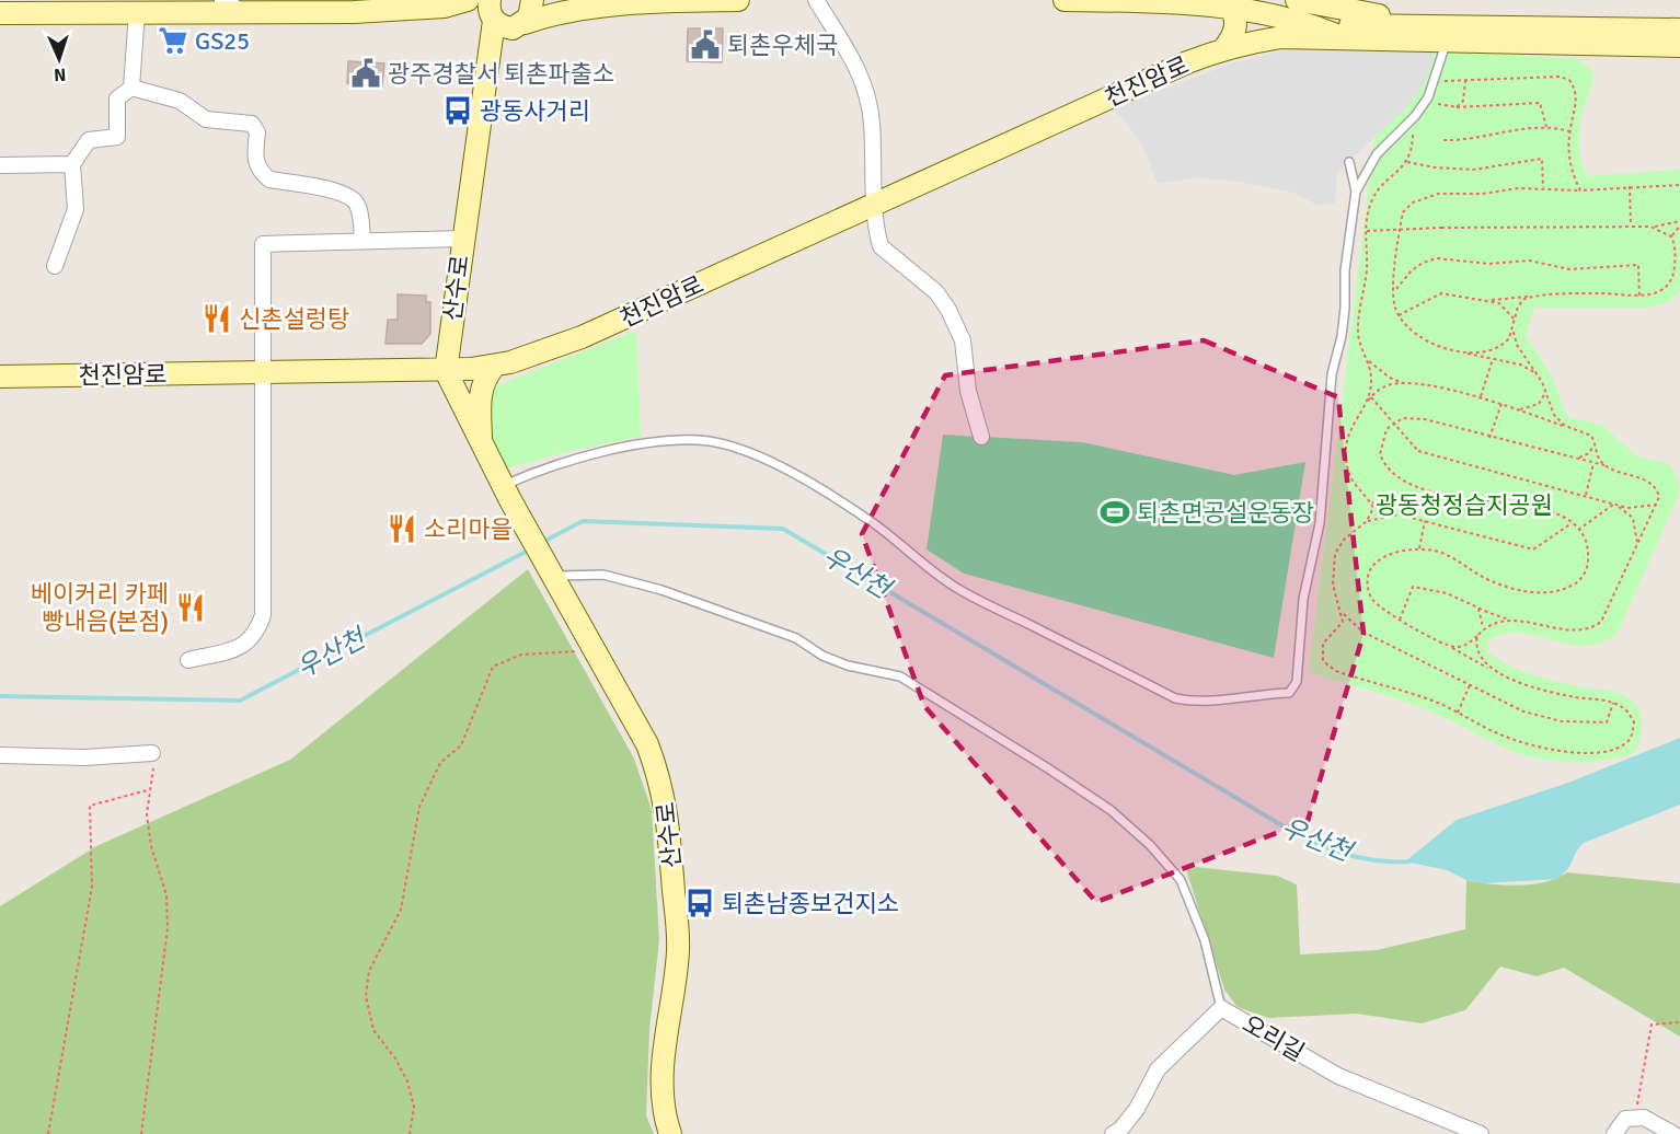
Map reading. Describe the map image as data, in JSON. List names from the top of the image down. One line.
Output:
{"streets":{"main road":["천진암로","산수로"],"street":["오리길"]},"crossings":[["천진암로","산수로"]],"water":["우산천"],"parks":["광동청정습지공원"],"places":{"supermarket":["GS25"],"public building":["퇴촌우체국","광주경찰서 퇴촌파출소"],"bus stop":["광동사거리","퇴촌남종보건지소"],"restaurant":["신촌설렁탕","소리마을","베이커리 카페 빵내음(본점)"],"sports":["퇴촌면공설운동장"]},"north":"bottom"}
